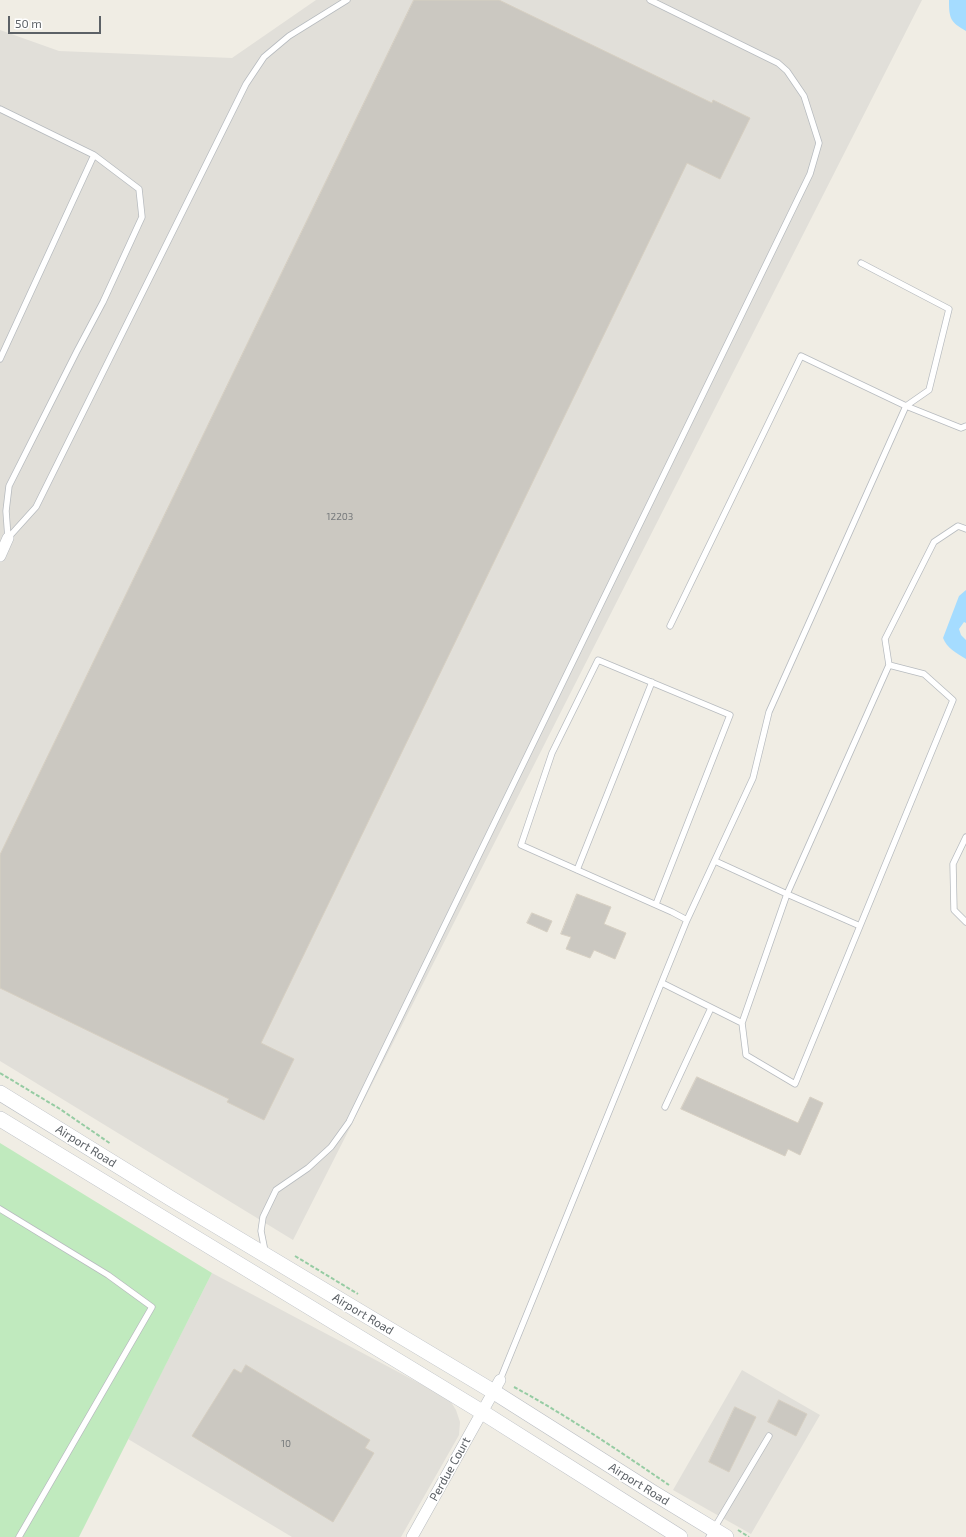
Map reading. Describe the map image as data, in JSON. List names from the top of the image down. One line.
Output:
{"streets":{"main road":["Airport Road"],"street":["Perdue Court"]},"crossings":[["Airport Road","Perdue Court"]],"house_numbers":["12203","10"],"scale_bar":"50 m"}
